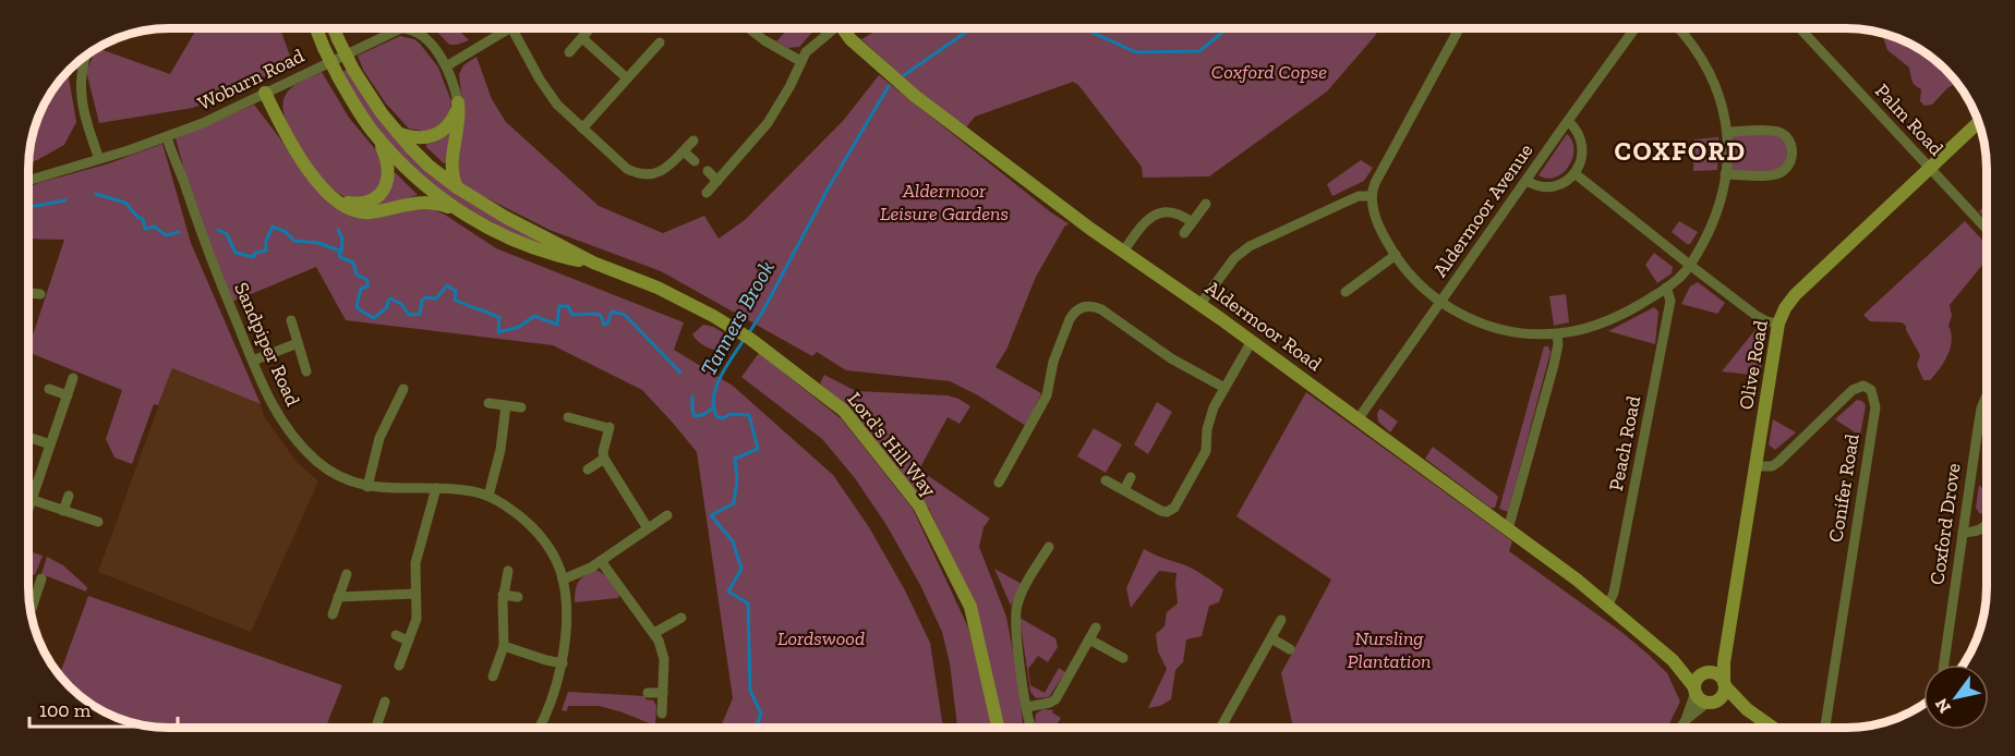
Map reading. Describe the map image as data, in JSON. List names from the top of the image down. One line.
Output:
{"streets":{"street":["Woburn Road","Palm Road","Aldermoor Avenue","Aldermoor Road","Sandpiper Road","Olive Road","Peach Road","Lord's Hill Way","Conifer Road","Coxford Drove"]},"crossings":[["Woburn Road","Sandpiper Road"],["Palm Road","Olive Road"],["Aldermoor Avenue","Aldermoor Road"],["Aldermoor Road","Olive Road"],["Aldermoor Road","Peach Road"],["Olive Road","Conifer Road"]],"districts":["COXFORD"],"water":["Tanners Brook"],"parks":["Coxford Copse","Aldermoor Leisure Gardens","Lordswood","Nursling Plantation"],"scale_bar":"100 m","north":"bottom left"}
